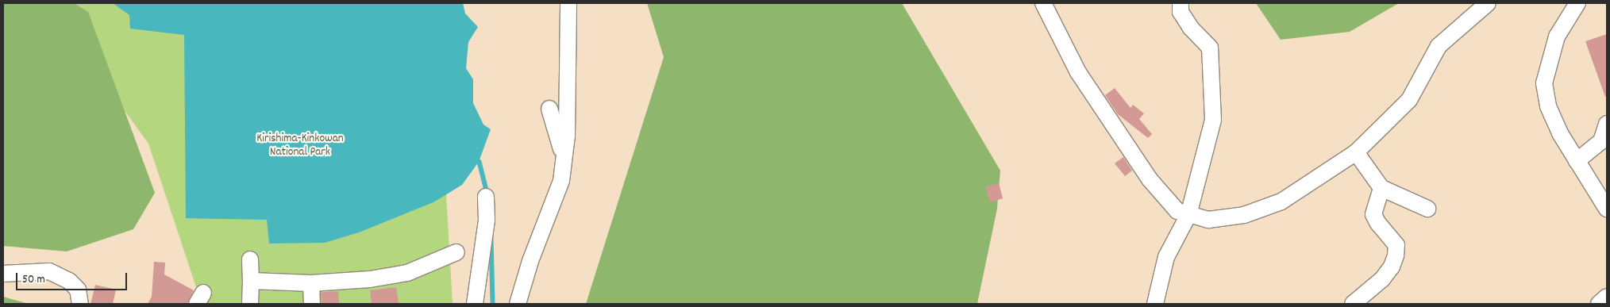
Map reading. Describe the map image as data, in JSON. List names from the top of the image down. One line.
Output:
{"parks":["Kirishima-Kinkowan National Park"],"scale_bar":"50 m"}
